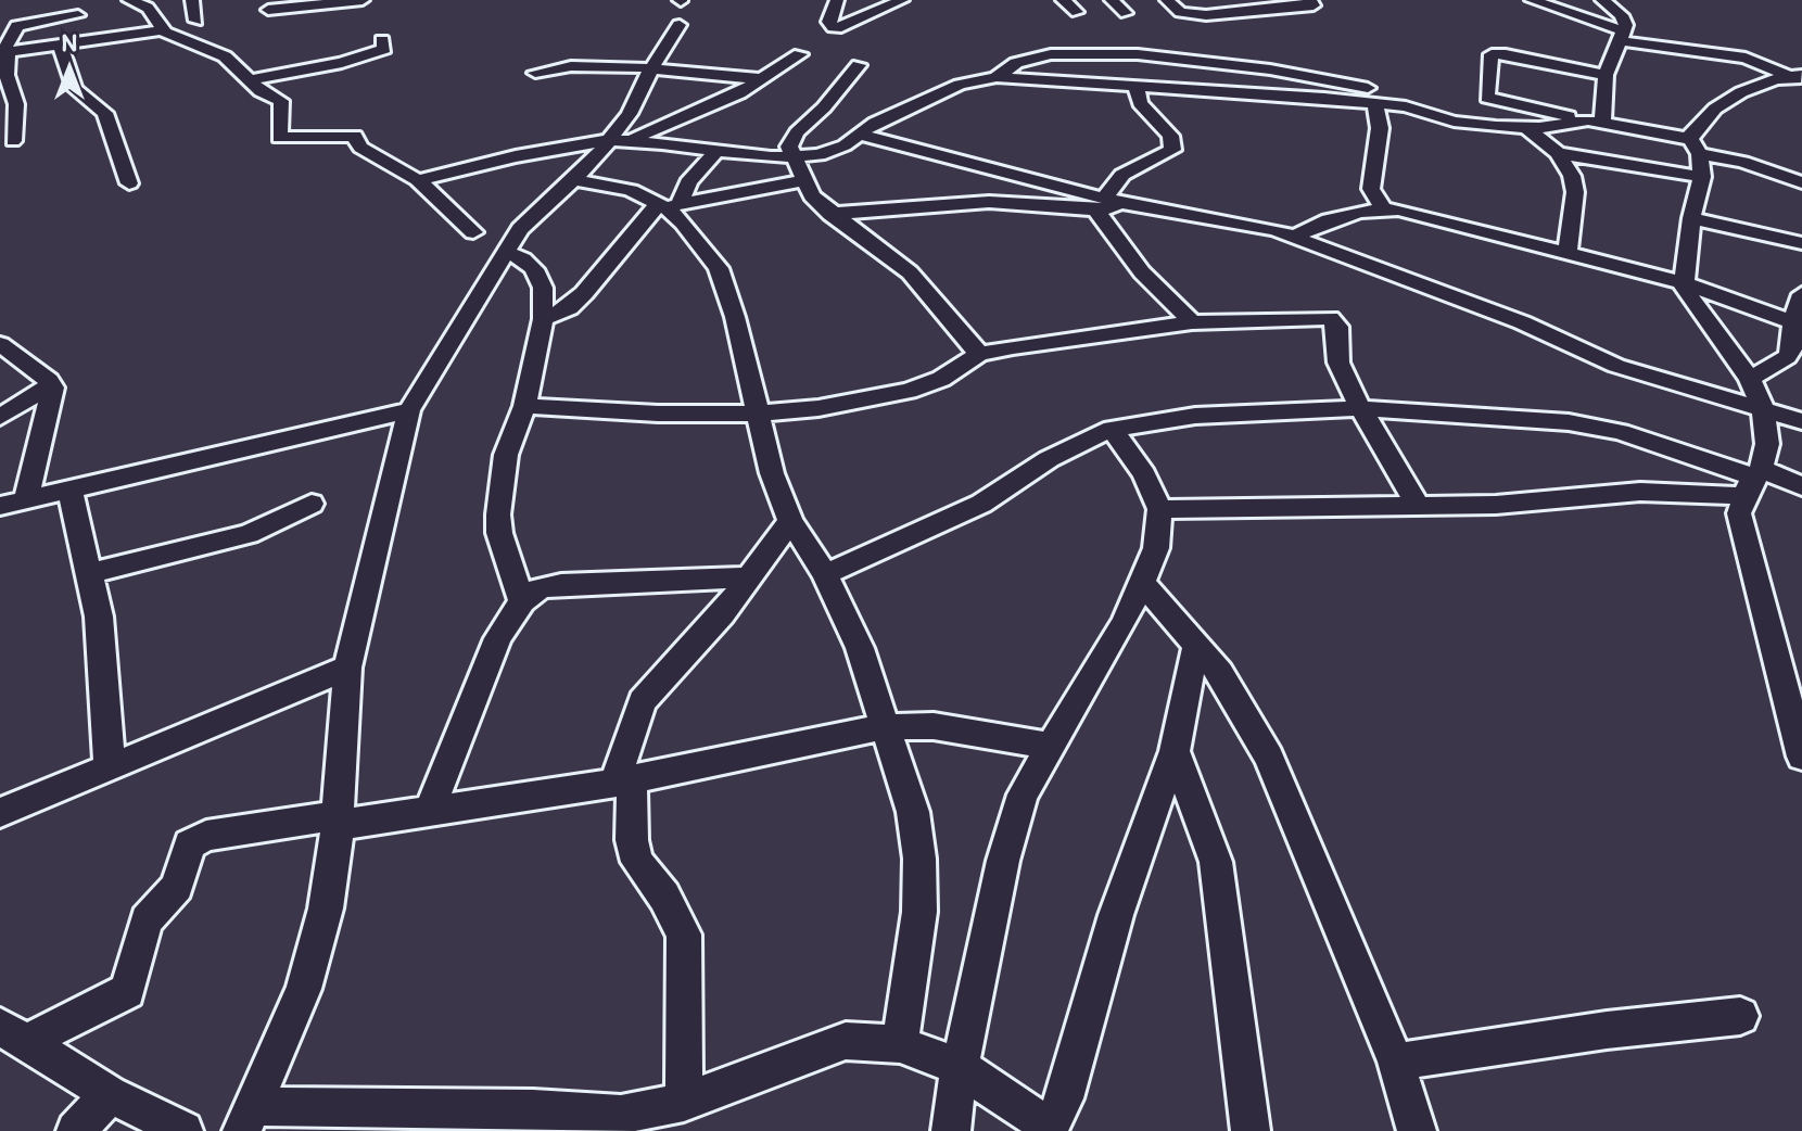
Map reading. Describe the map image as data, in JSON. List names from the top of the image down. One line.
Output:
{"north":"top"}
